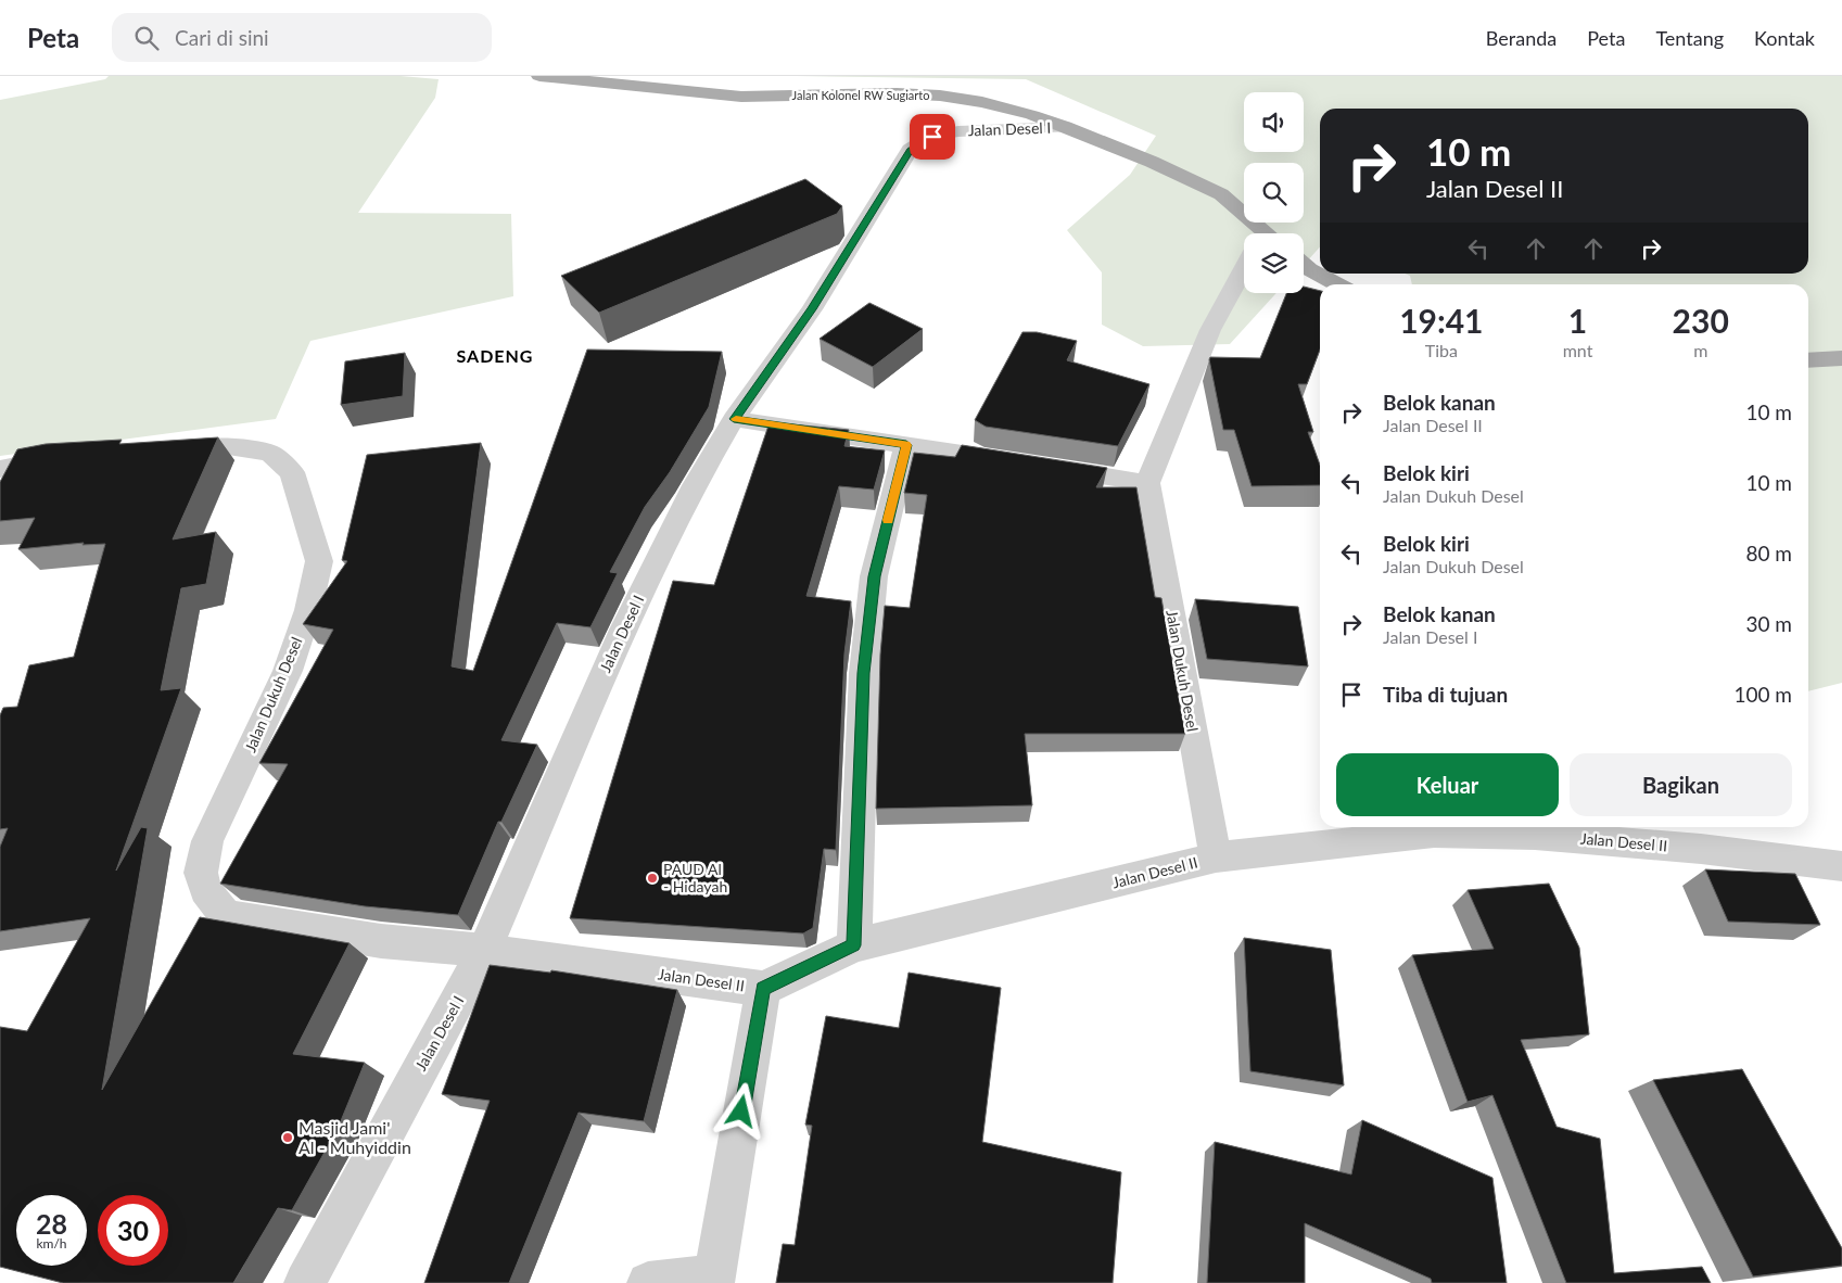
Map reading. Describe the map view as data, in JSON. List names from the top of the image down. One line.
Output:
{"streets":{"main road":["Jalan Kolonel RW Sugiarto"],"street":["Jalan Desel I","Jalan Dukuh Desel","Jalan Desel II"]},"crossings":[["Jalan Kolonel RW Sugiarto","Jalan Desel I"],["Jalan Desel I","Jalan Dukuh Desel"],["Jalan Desel I","Jalan Desel II"],["Jalan Dukuh Desel","Jalan Desel II"]],"districts":["SADENG"],"places":["PAUD Al - Hidayah","Masjid Jami' Al - Muhyiddin"],"page":{"header":"Peta","search":"Cari di sini","nav":["Beranda","Peta","Tentang","Kontak"],"turn":["10 m","Jalan Desel II"],"eta":["19:41","Tiba","1","mnt","230","m"],"list":[{"name":"Belok kanan","note":"Jalan Desel II","value":"10 m"},{"name":"Belok kiri","note":"Jalan Dukuh Desel","value":"10 m"},{"name":"Belok kiri","note":"Jalan Dukuh Desel","value":"80 m"},{"name":"Belok kanan","note":"Jalan Desel I","value":"30 m"},{"name":"Tiba di tujuan","value":"100 m"}],"buttons":["Keluar","Bagikan"],"speed":"28 km/h","limit":"30"}}
